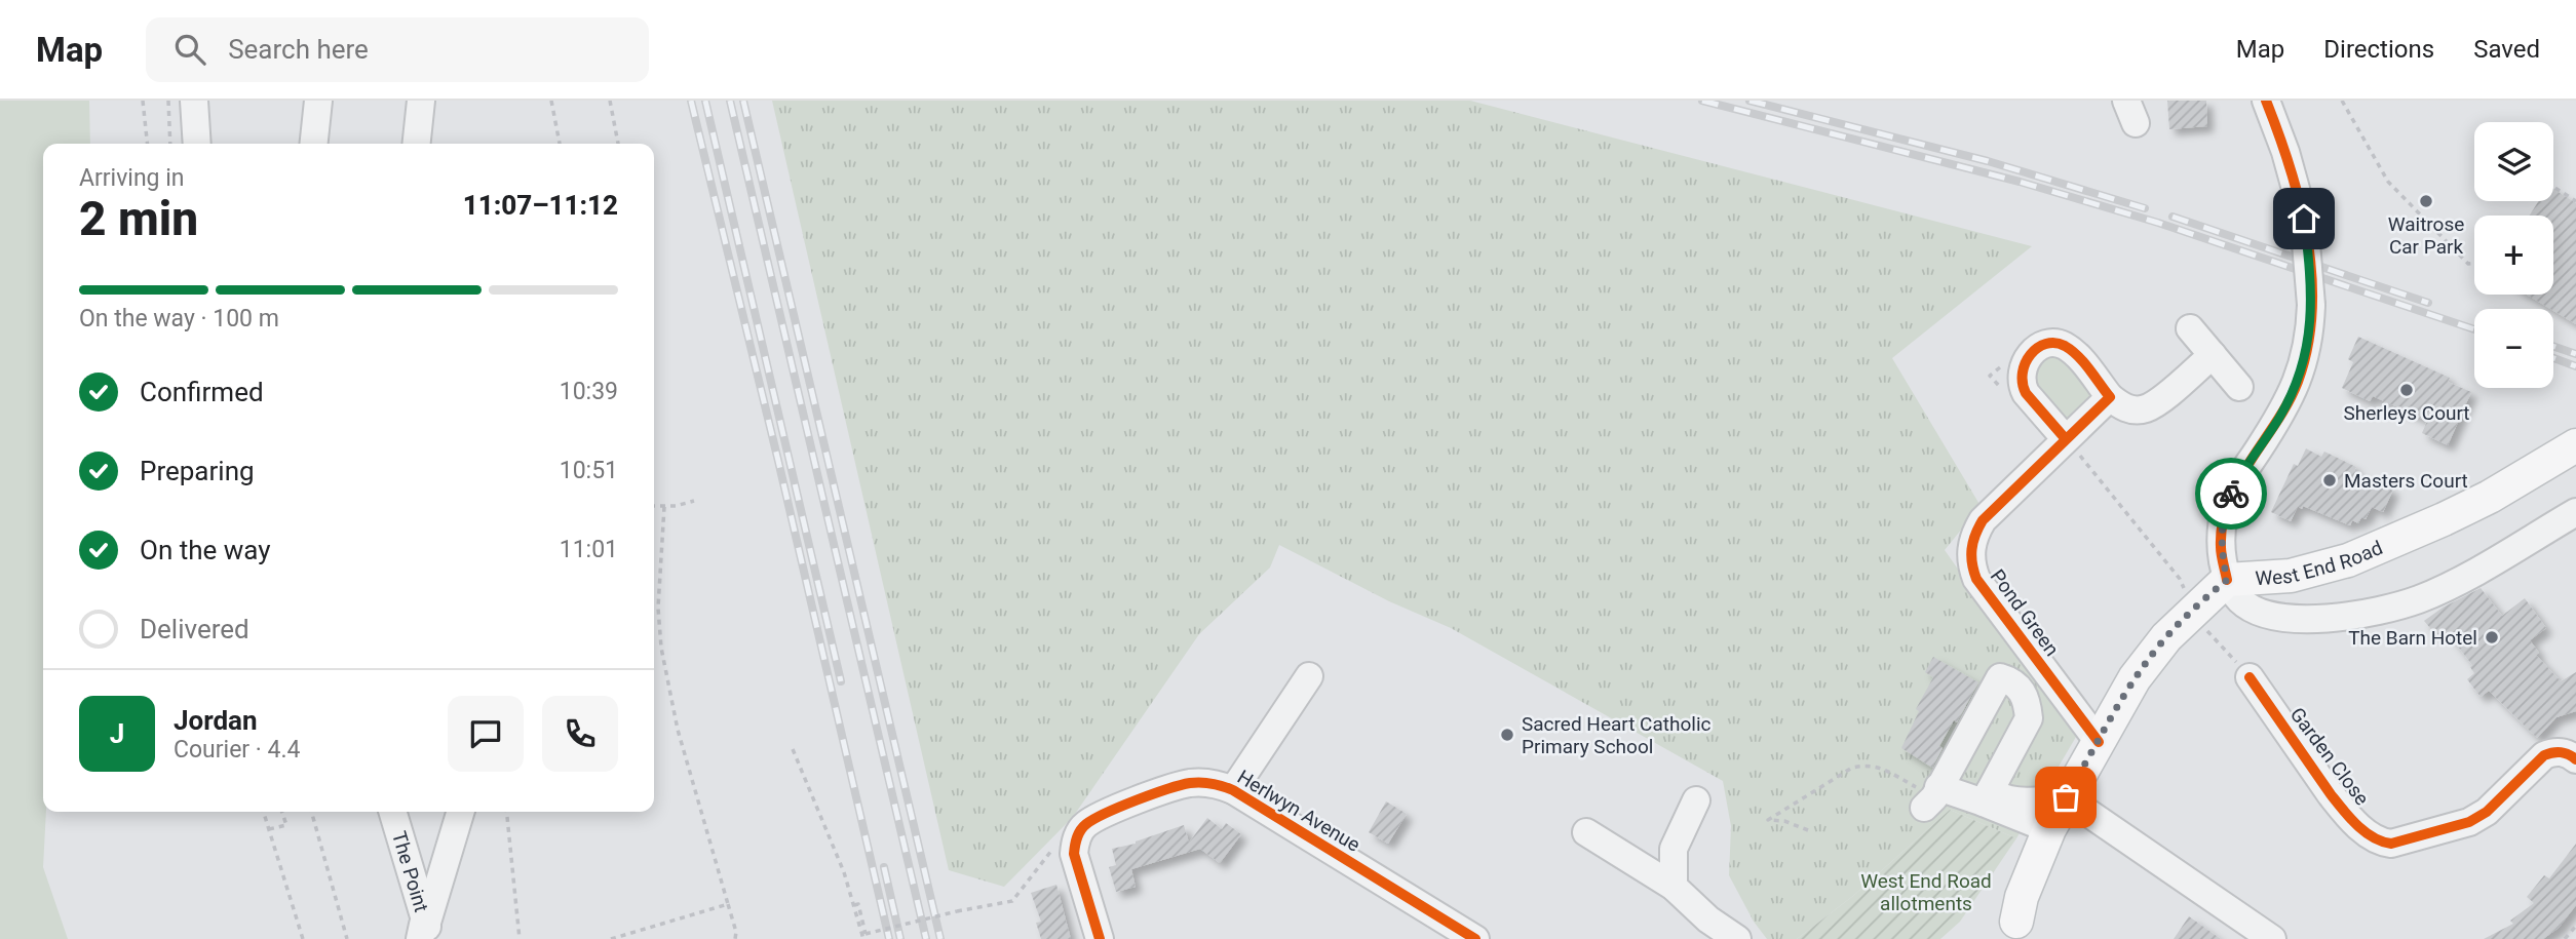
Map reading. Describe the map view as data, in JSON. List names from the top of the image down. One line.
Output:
{"streets":{"main road":["West End Road"],"street":["Pond Green","Garden Close","Herlwyn Avenue","The Point"]},"crossings":[["West End Road","Pond Green"]],"parks":["West End Road allotments"],"places":["Waitrose Car Park","Sherleys Court","Masters Court","The Barn Hotel","Sacred Heart Catholic Primary School"],"page":{"header":"Map","search":"Search here","nav":["Map","Directions","Saved"],"map_buttons":["+","−"],"heading":["2 min","Arriving in","11:07–11:12"],"panel":["Jordan","Courier · 4.4"],"bar":"On the way · 100 m","list":[["Confirmed","10:39"],["Preparing","10:51"],["On the way","11:01"],"Delivered"],"round":"J"}}
